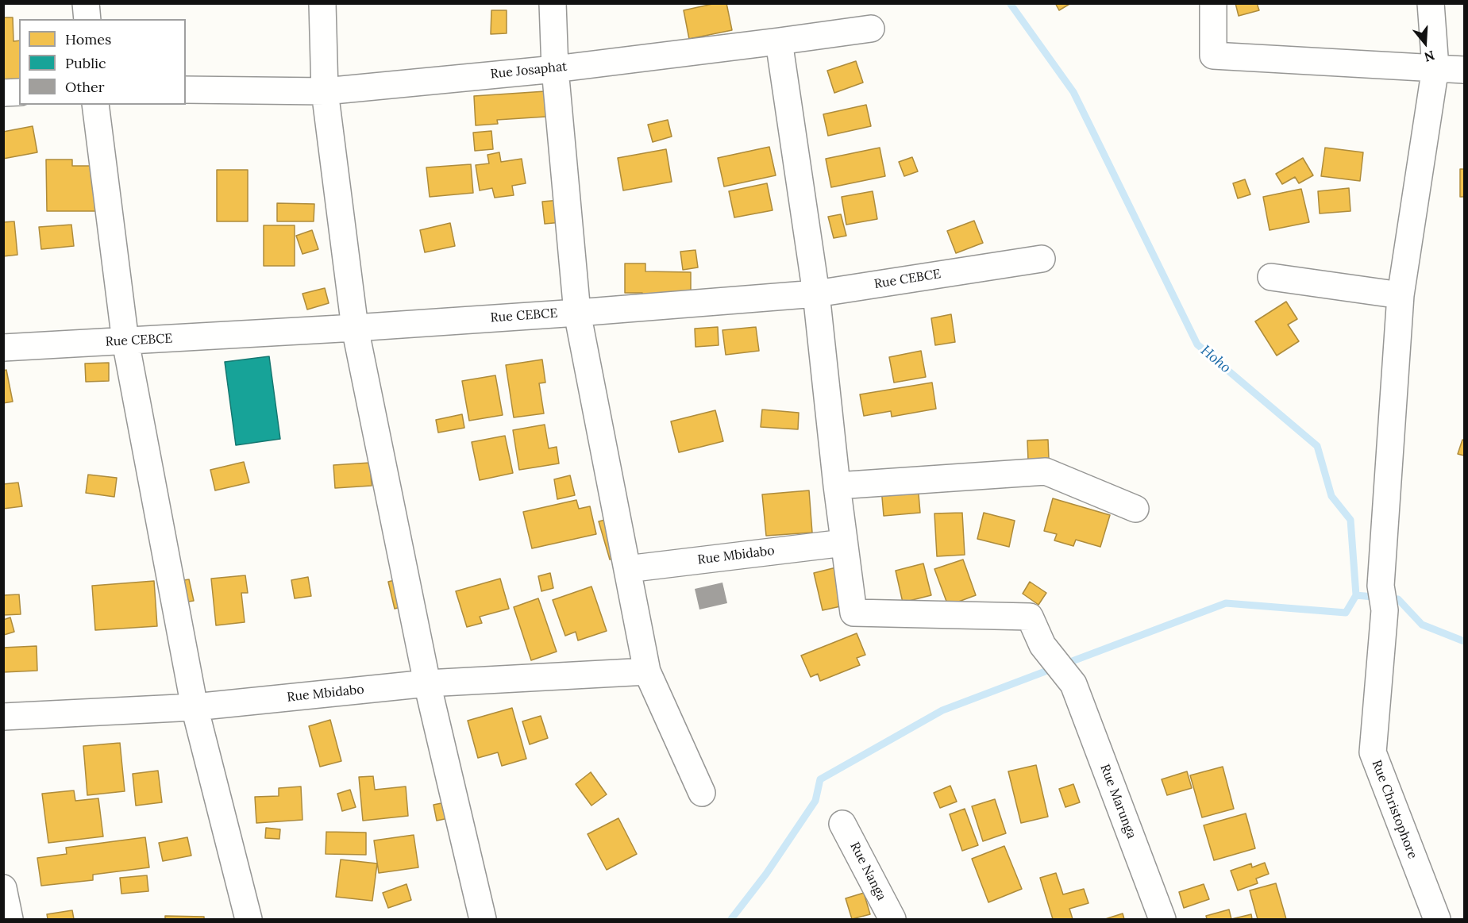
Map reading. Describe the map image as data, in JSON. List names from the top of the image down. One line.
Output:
{"streets":{"street":["Rue Josaphat","Rue CEBCE","Rue Mbidabo","Rue Marunga","Rue Christophore","Rue Nanga"]},"crossings":[["Rue Mbidabo","Rue Marunga"]],"water":["Hoho"],"legend":["Homes","Public","Other"],"north":"bottom"}
